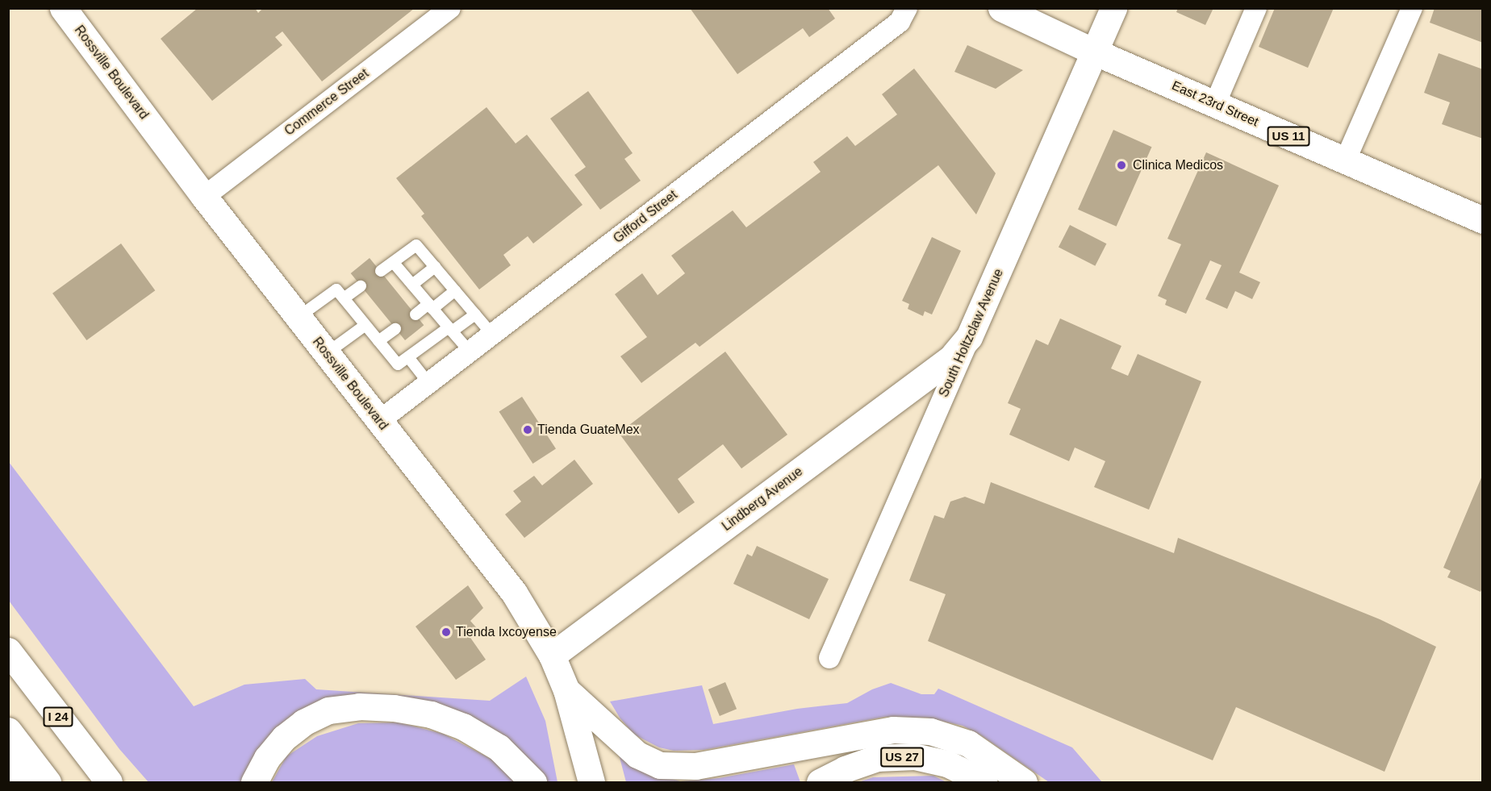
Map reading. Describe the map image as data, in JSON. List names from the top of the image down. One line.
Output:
{"streets":{"main road":["Rossville Boulevard","East 23rd Street","US 11","South Holtzclaw Avenue","Lindberg Avenue","I 24","US 27"],"street":["Commerce Street","Gifford Street"]},"crossings":[["Rossville Boulevard","Commerce Street"],["Rossville Boulevard","Gifford Street"],["Rossville Boulevard","Lindberg Avenue"],["East 23rd Street","South Holtzclaw Avenue"],["South Holtzclaw Avenue","Lindberg Avenue"]],"places":["Clinica Medicos","Tienda GuateMex","Tienda Ixcoyense"]}
